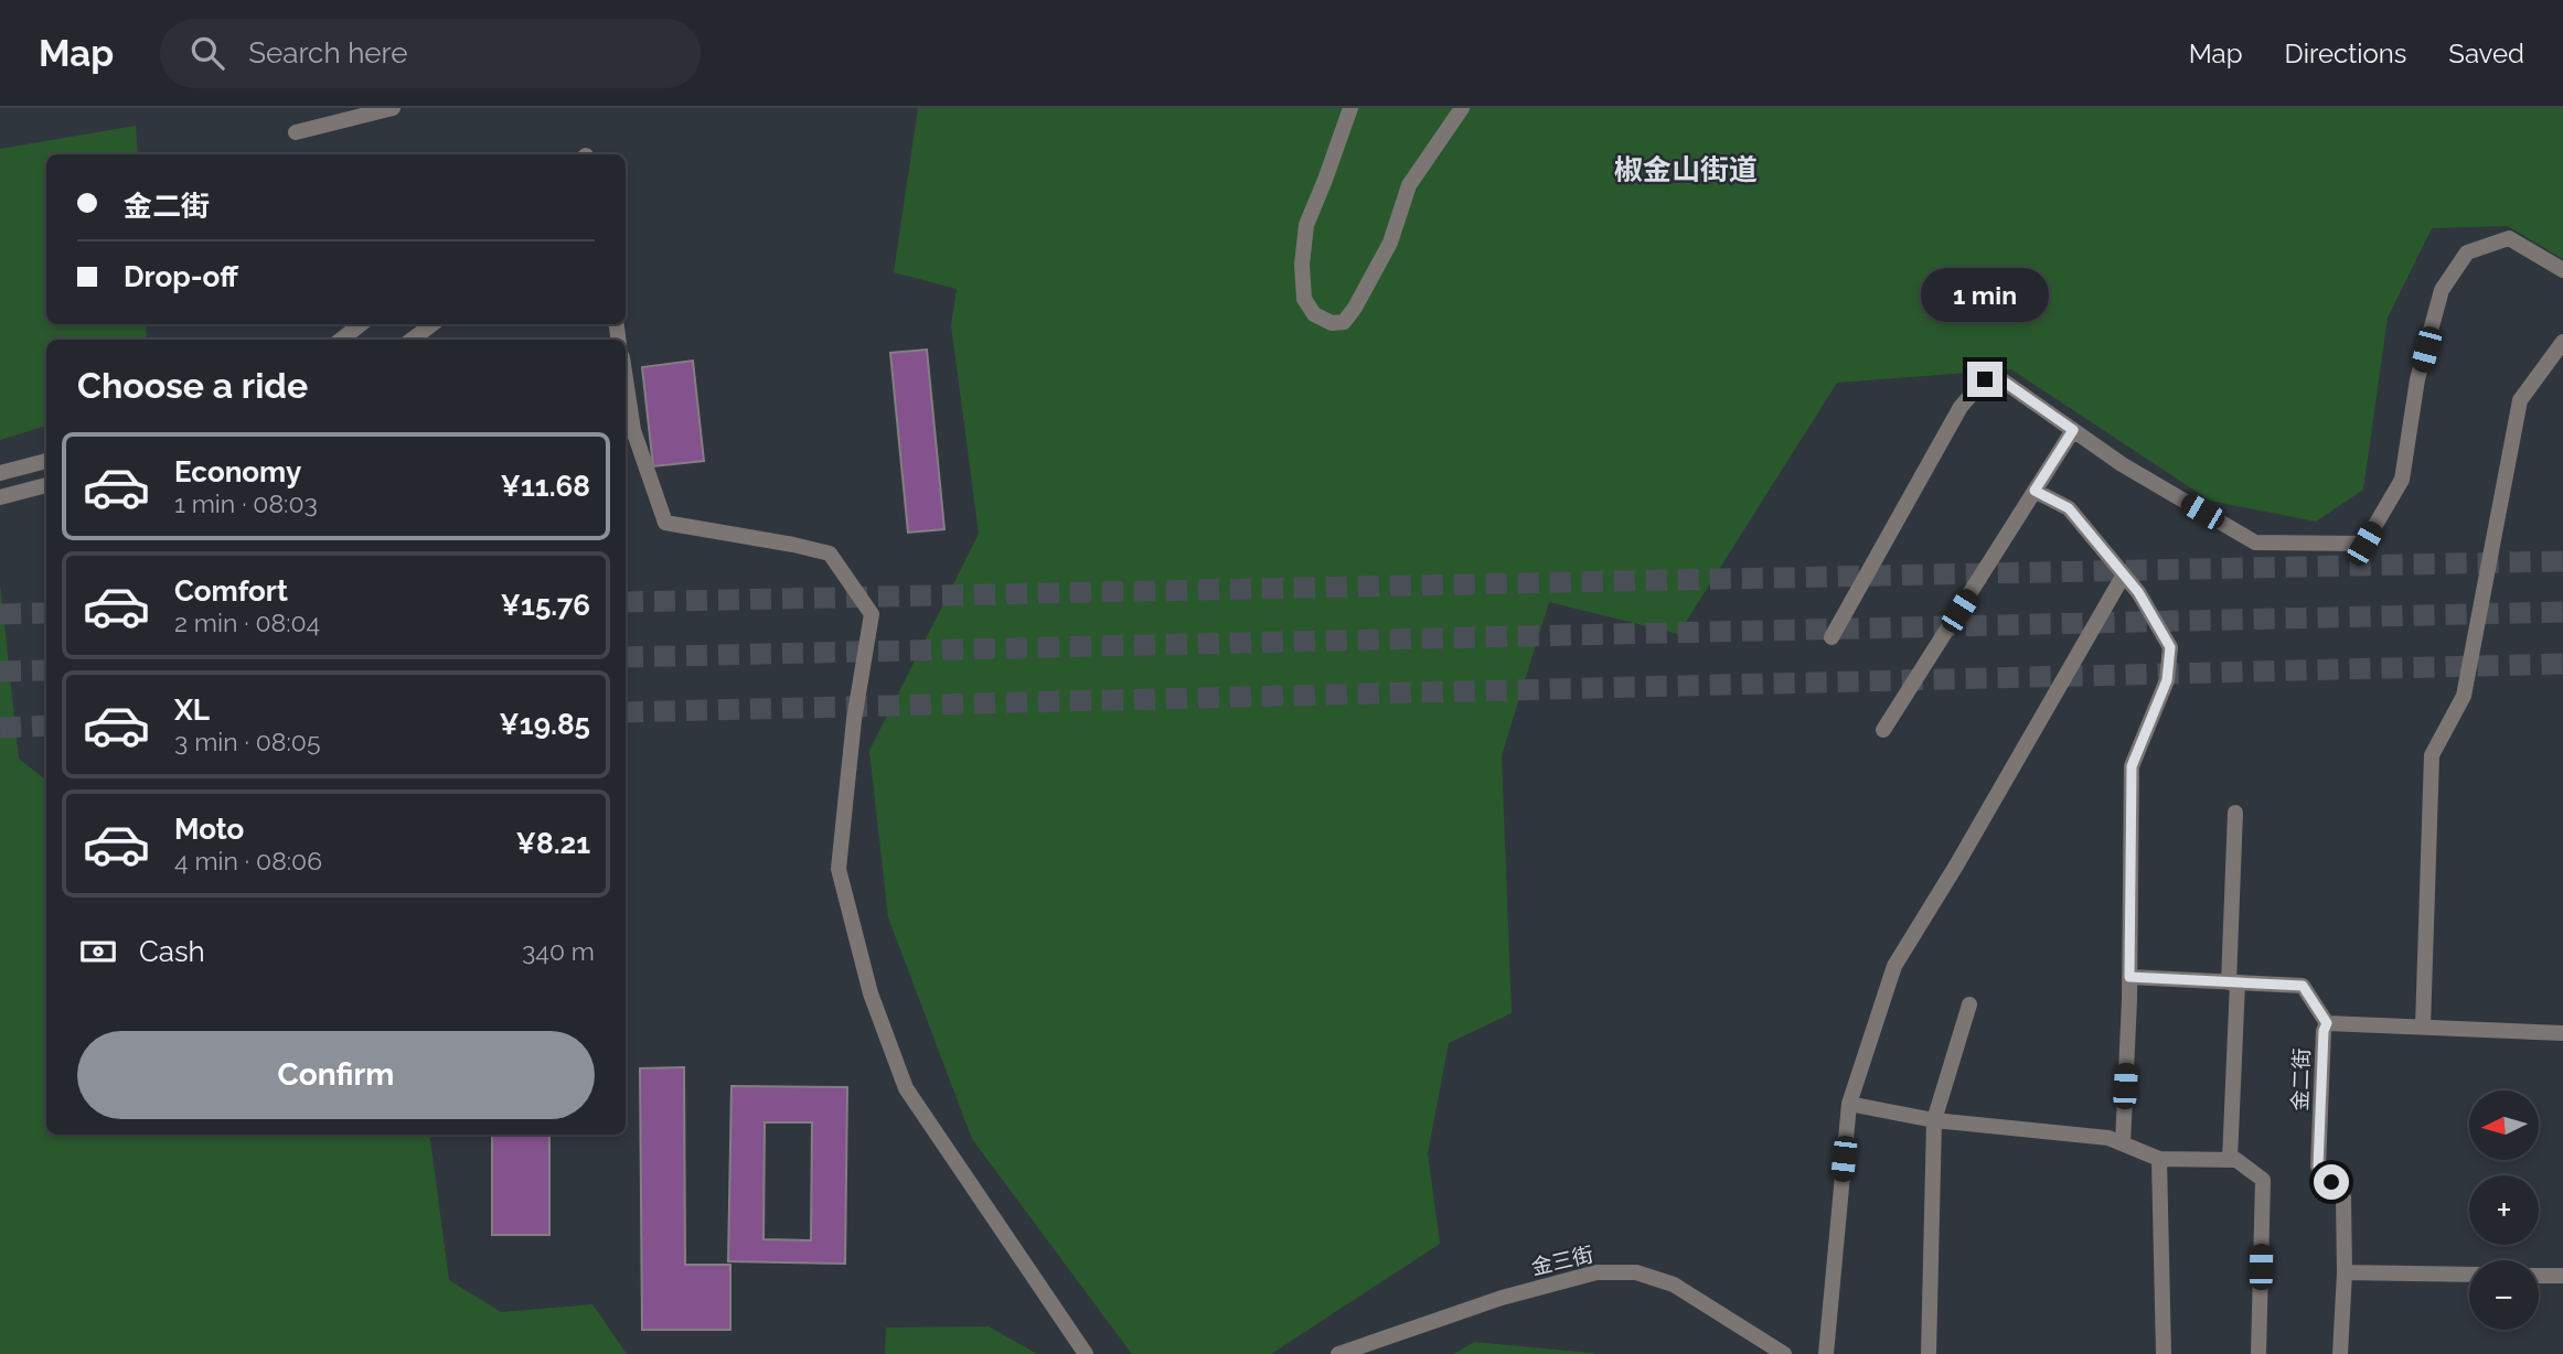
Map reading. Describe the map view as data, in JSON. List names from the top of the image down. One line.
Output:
{"streets":{"street":["金二街","金三街"]},"districts":["椒金山街道"],"north":"left","page":{"header":"Map","search":"Search here","nav":["Map","Directions","Saved"],"banner":["金二街","Drop-off"],"bubble":"1 min","heading":"Choose a ride","list":[{"name":"Economy","note":"1 min · 08:03","value":"¥11.68"},{"name":"Comfort","note":"2 min · 08:04","value":"¥15.76"},{"name":"XL","note":"3 min · 08:05","value":"¥19.85"},{"name":"Moto","note":"4 min · 08:06","value":"¥8.21"}],"pay":["Cash","340 m"],"buttons":"Confirm","map_buttons":["+","−"]}}
